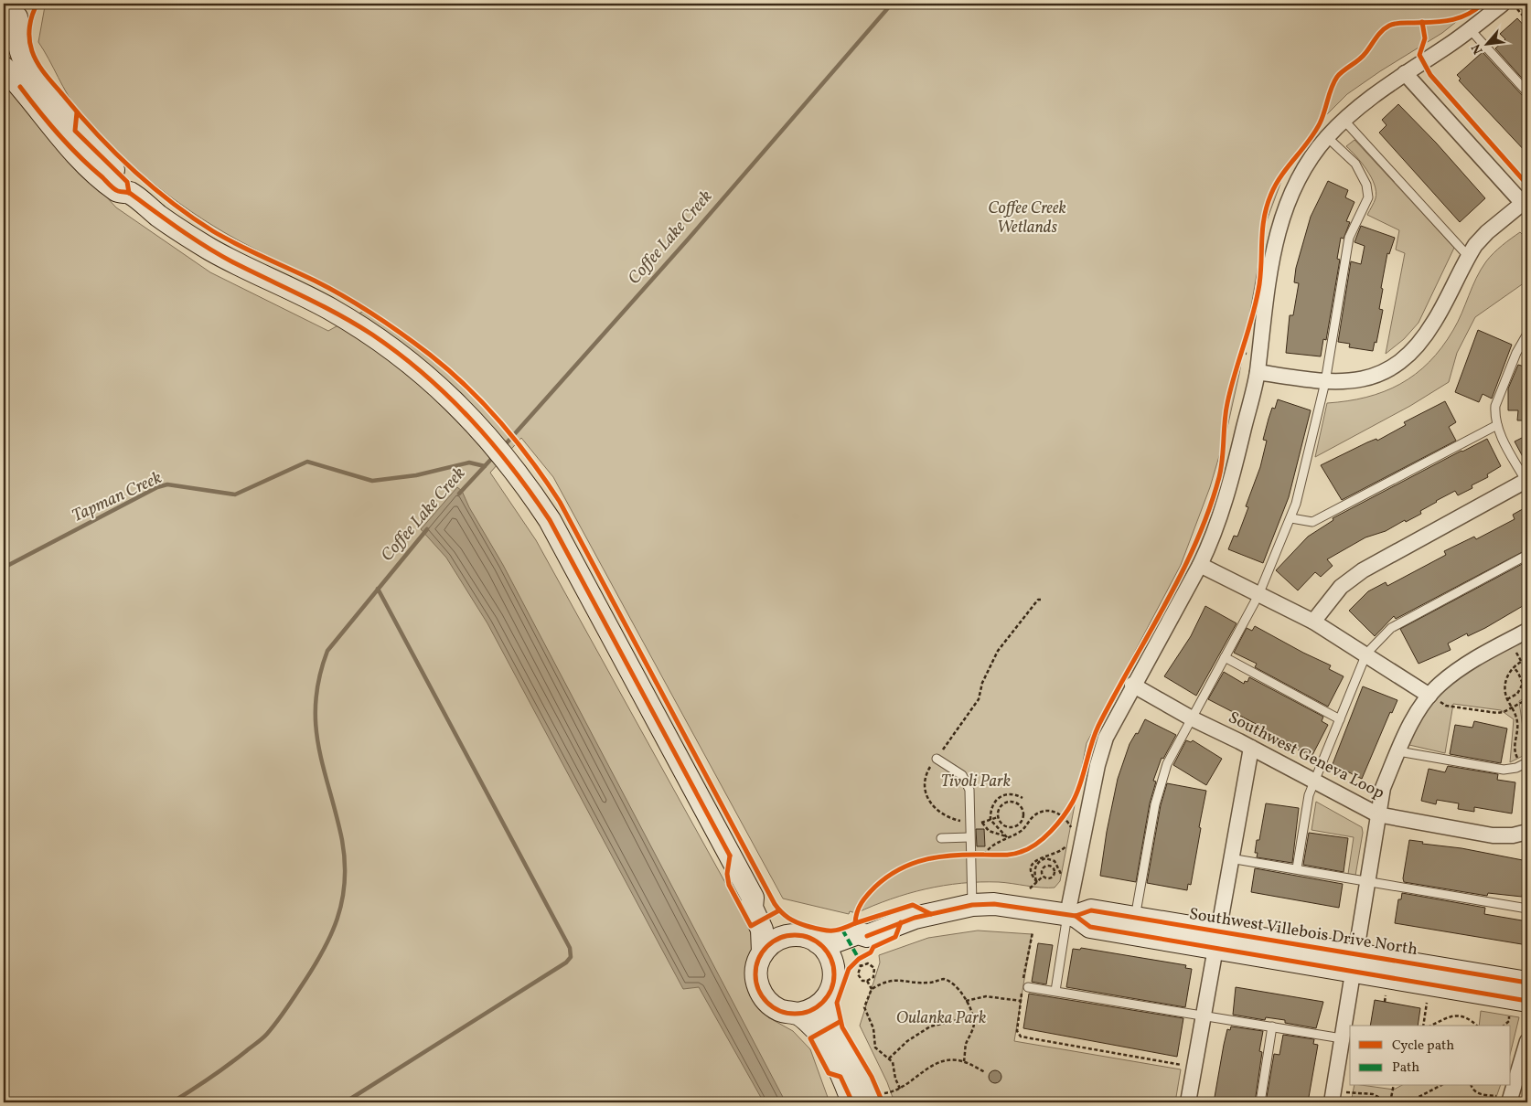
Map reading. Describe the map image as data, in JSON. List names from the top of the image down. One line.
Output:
{"streets":{"main road":["Southwest Villebois Drive North"],"street":["Southwest Geneva Loop"]},"water":["Coffee Lake Creek","Tapman Creek"],"parks":["Coffee Creek Wetlands","Tivoli Park","Oulanka Park"],"legend":["Cycle path","Path"],"north":"bottom left"}
